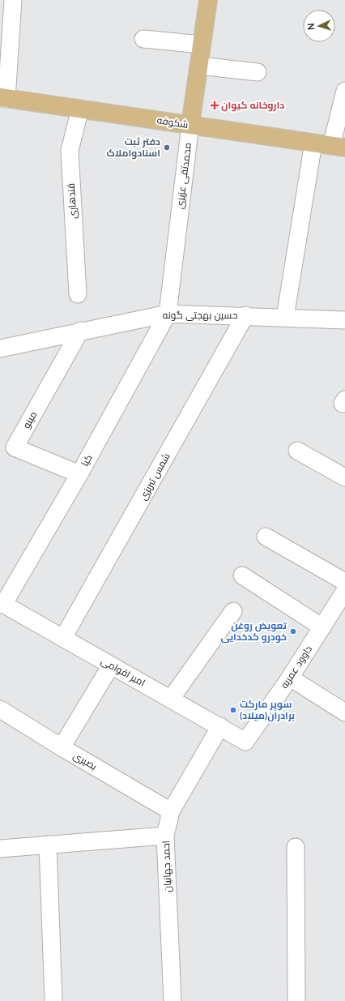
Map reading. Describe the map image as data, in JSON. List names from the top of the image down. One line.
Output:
{"streets":{"main road":["شکوفه","محمدتقی عزیزی"],"street":["قندهاری","حسین بهجتی گونه","مینو","کیا","شمس تبریزی","داوود عمریه","امیر اقوامی","بصیری","احمد جهانیان"]},"crossings":[["شکوفه","محمدتقی عزیزی"],["شکوفه","قندهاری"],["محمدتقی عزیزی","حسین بهجتی گونه"],["محمدتقی عزیزی","کیا"],["حسین بهجتی گونه","مینو"],["حسین بهجتی گونه","کیا"],["حسین بهجتی گونه","شمس تبریزی"],["مینو","کیا"],["کیا","امیر اقوامی"],["شمس تبریزی","امیر اقوامی"],["داوود عمریه","امیر اقوامی"],["امیر اقوامی","احمد جهانیان"],["بصیری","احمد جهانیان"]],"places":{"health":["داروخانه کیوان"],"other":["دفتر ثبت اسنادواملاک","تعویض روغن خودرو کدخدایی","سوپر مارکت برادران(میلاد)"]},"north":"left"}
